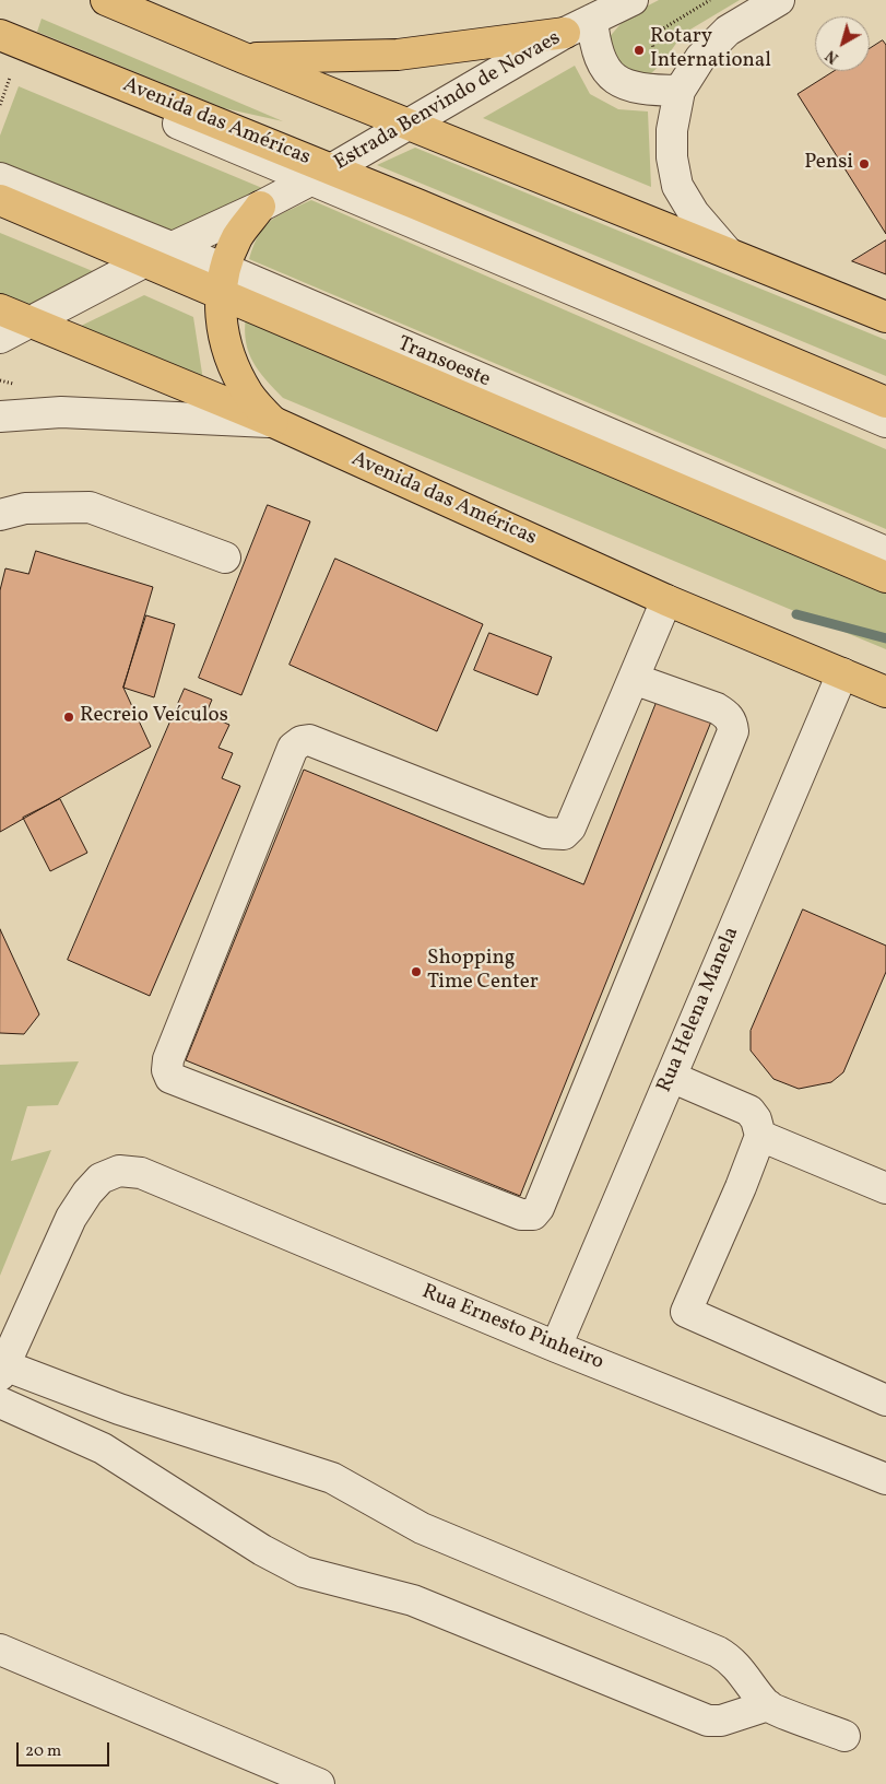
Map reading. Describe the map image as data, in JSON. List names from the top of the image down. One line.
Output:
{"streets":{"main road":["Avenida das Américas"],"street":["Estrada Benvindo de Novaes","Transoeste","Rua Helena Manela","Rua Ernesto Pinheiro"]},"crossings":[["Estrada Benvindo de Novaes","Avenida das Américas"],["Estrada Benvindo de Novaes","Transoeste"],["Avenida das Américas","Rua Helena Manela"],["Rua Helena Manela","Rua Ernesto Pinheiro"]],"places":["Rotary International","Pensi","Recreio Veículos","Shopping Time Center"],"scale_bar":"20 m","north":"bottom left"}
